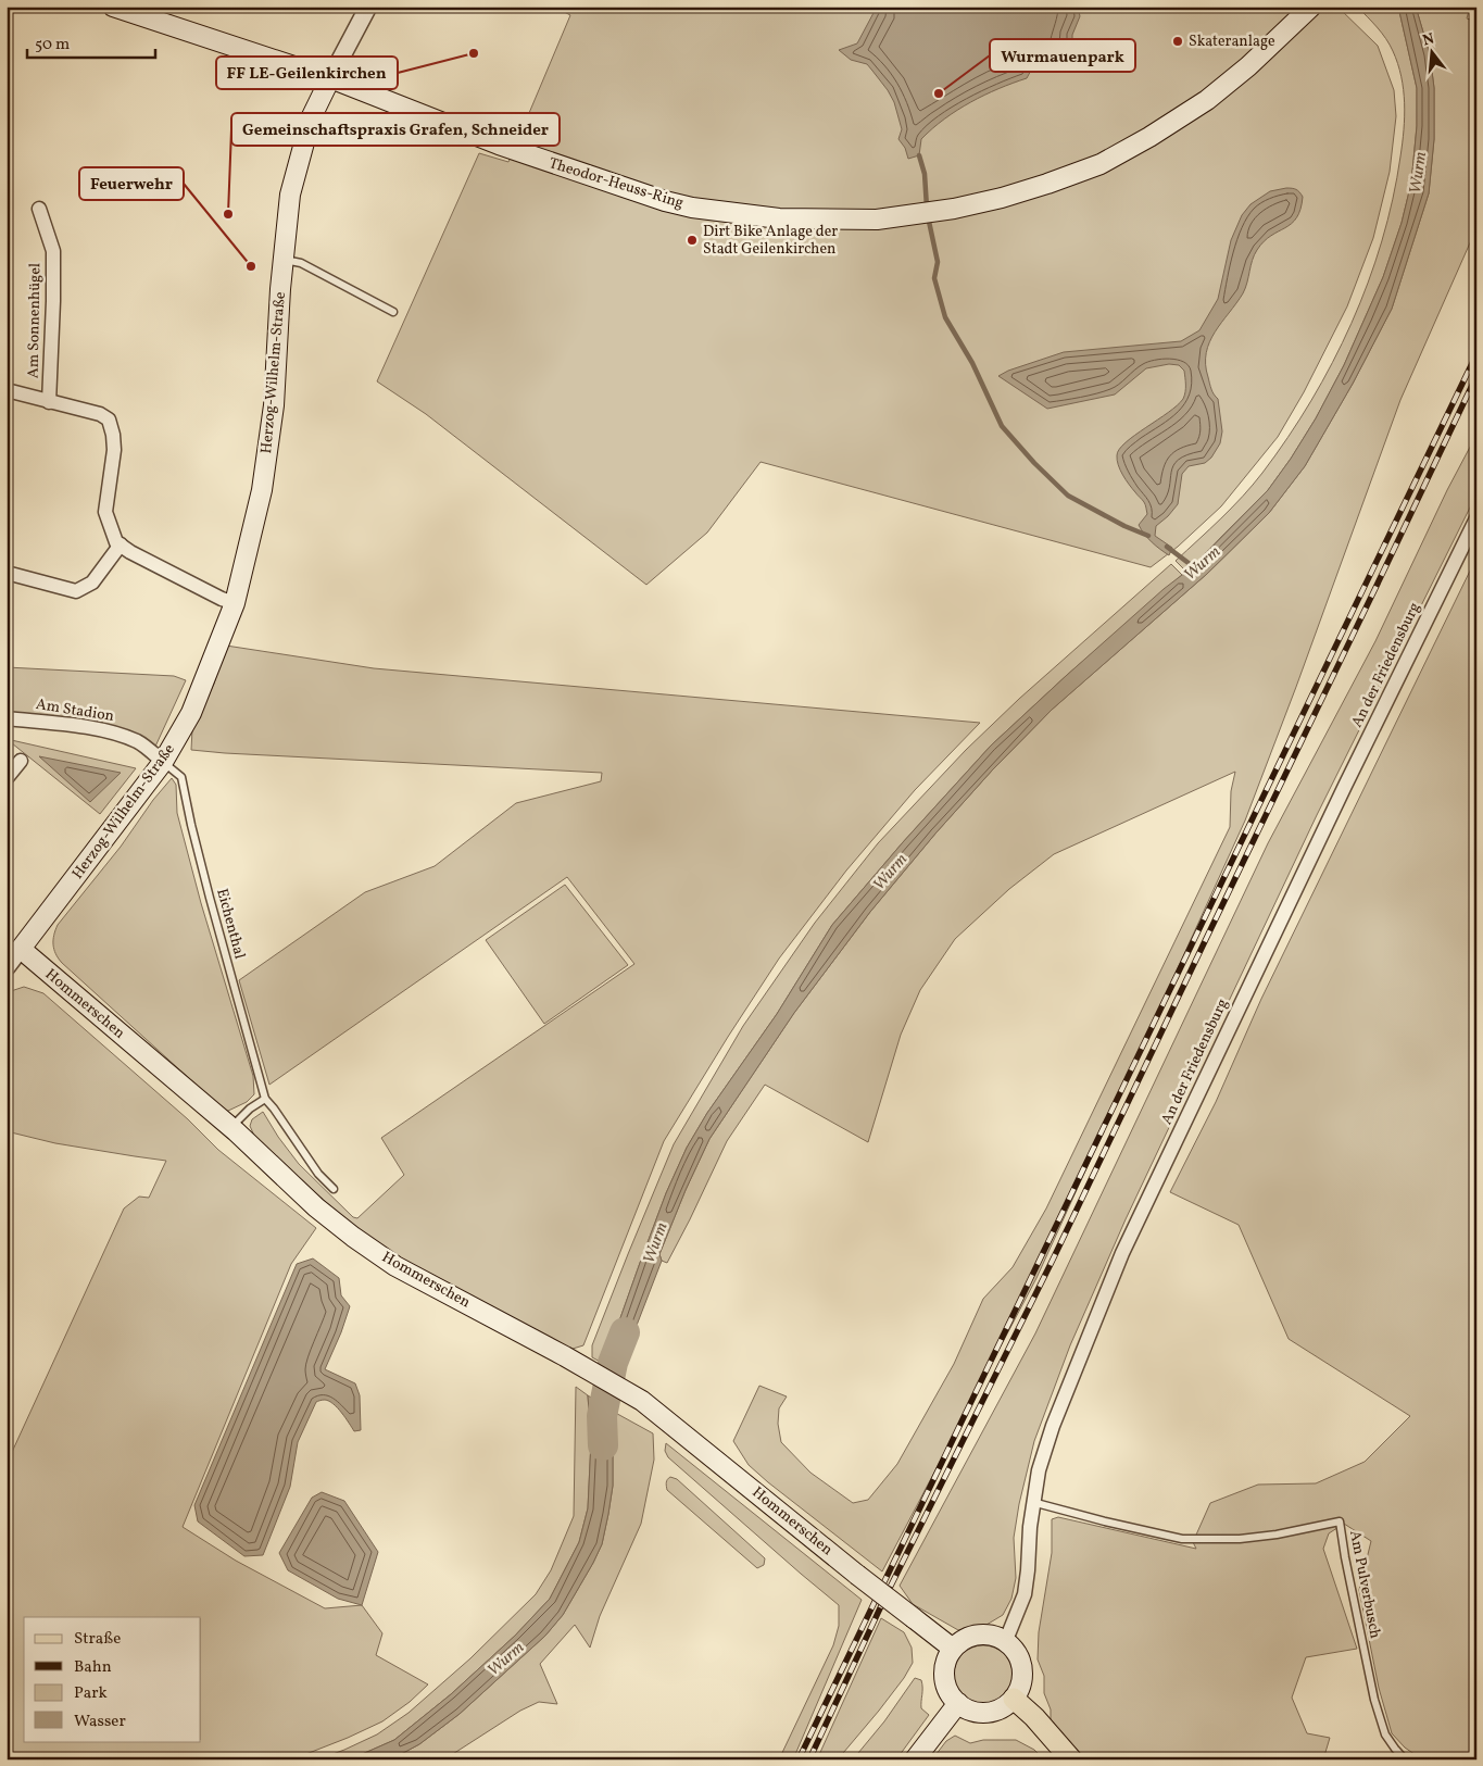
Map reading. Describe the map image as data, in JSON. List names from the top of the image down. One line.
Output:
{"streets":{"main road":["Theodor-Heuss-Ring","Herzog-Wilhelm-Straße","Hommerschen"],"street":["Am Sonnenhügel","An der Friedensburg","Am Stadion"],"lane":["Eichenthal","Am Pulverbusch"]},"crossings":[["Theodor-Heuss-Ring","Herzog-Wilhelm-Straße"],["Herzog-Wilhelm-Straße","Am Stadion"],["Herzog-Wilhelm-Straße","Eichenthal"],["Herzog-Wilhelm-Straße","Hommerschen"],["An der Friedensburg","Hommerschen"],["An der Friedensburg","Am Pulverbusch"],["Am Stadion","Eichenthal"]],"water":["Wurm"],"places":["Skateranlage","FF LE-Geilenkirchen","Wurmauenpark","Gemeinschaftspraxis Grafen, Schneider","Dirt Bike Anlage der Stadt Geilenkirchen","Feuerwehr"],"legend":["Straße","Bahn","Park","Wasser"],"scale_bar":"50 m","north":"top"}
